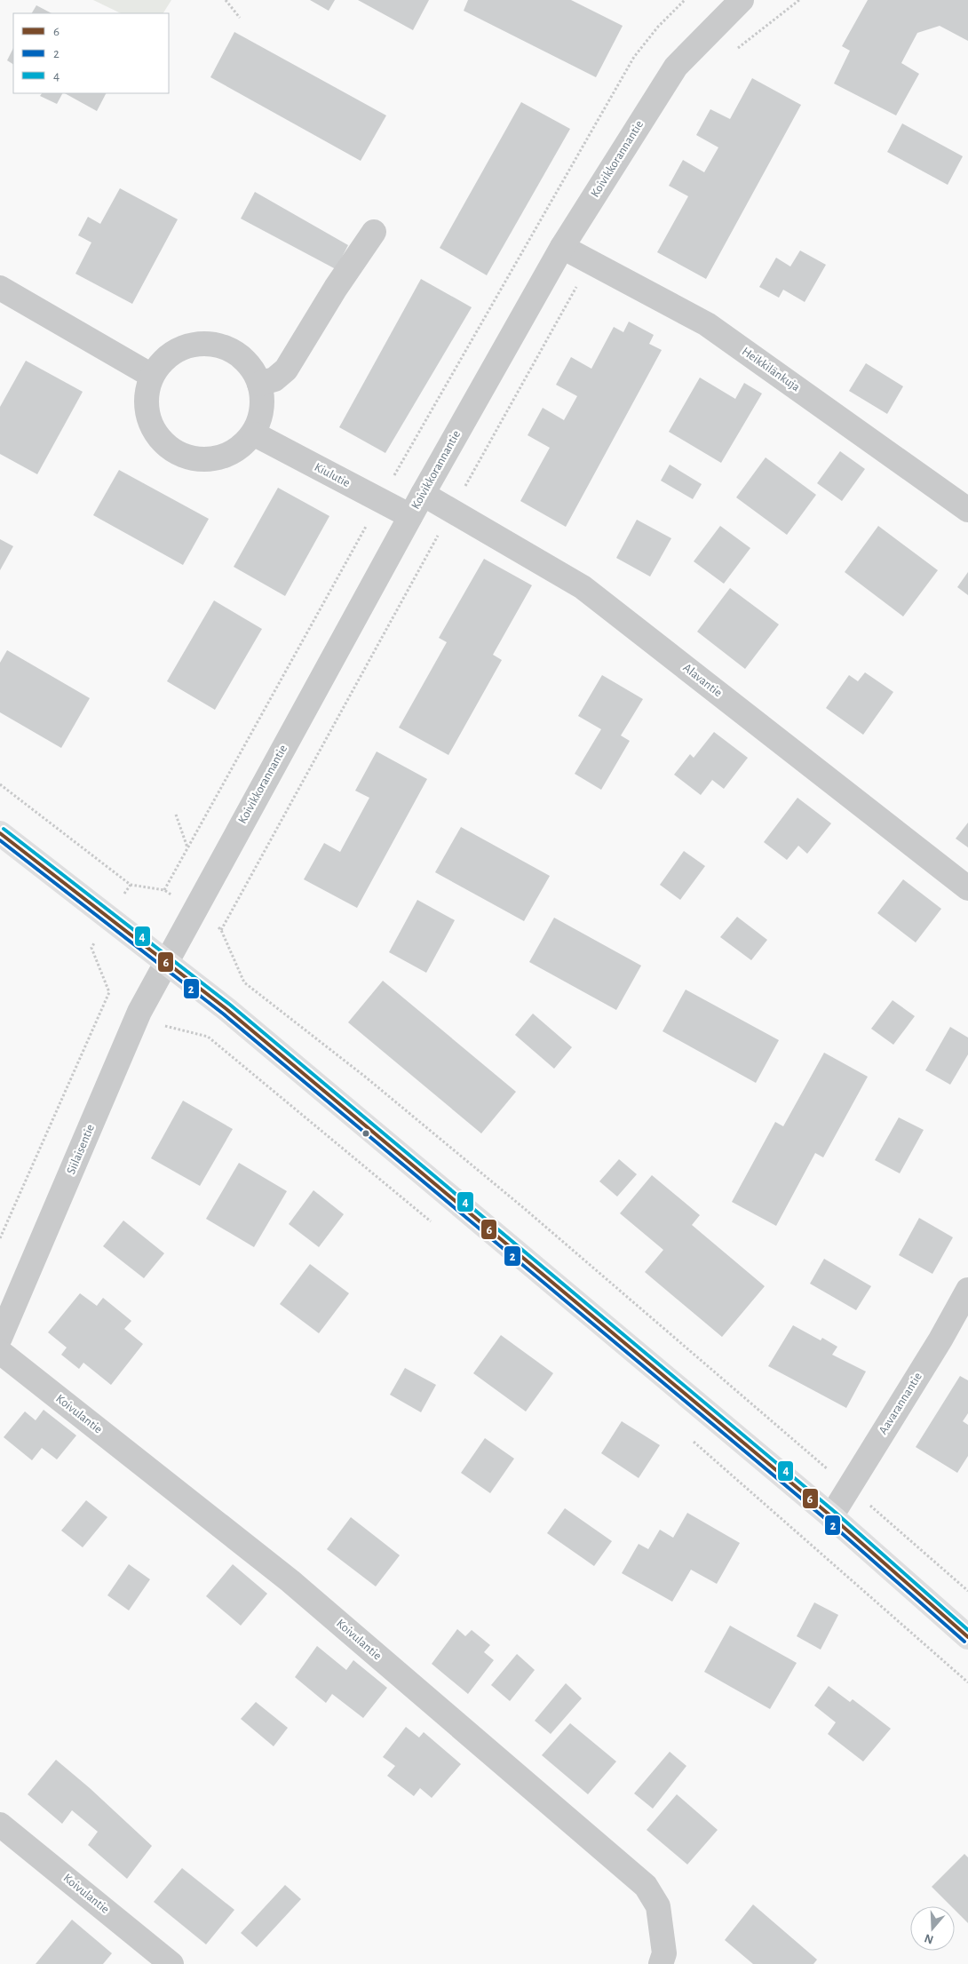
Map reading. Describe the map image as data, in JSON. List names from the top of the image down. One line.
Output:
{"streets":{"street":["Koivikkorannantie","Heikkilänkuja","Kiulutie","Alavantie","Siilaisentie","Aavarannantie","Koivulantie"]},"crossings":[["Koivikkorannantie","Heikkilänkuja"],["Koivikkorannantie","Kiulutie"],["Koivikkorannantie","Alavantie"],["Koivikkorannantie","Siilaisentie"]],"lines":["transit line 4","transit line 6","transit line 2"],"legend":["6","2","4"],"north":"bottom"}
